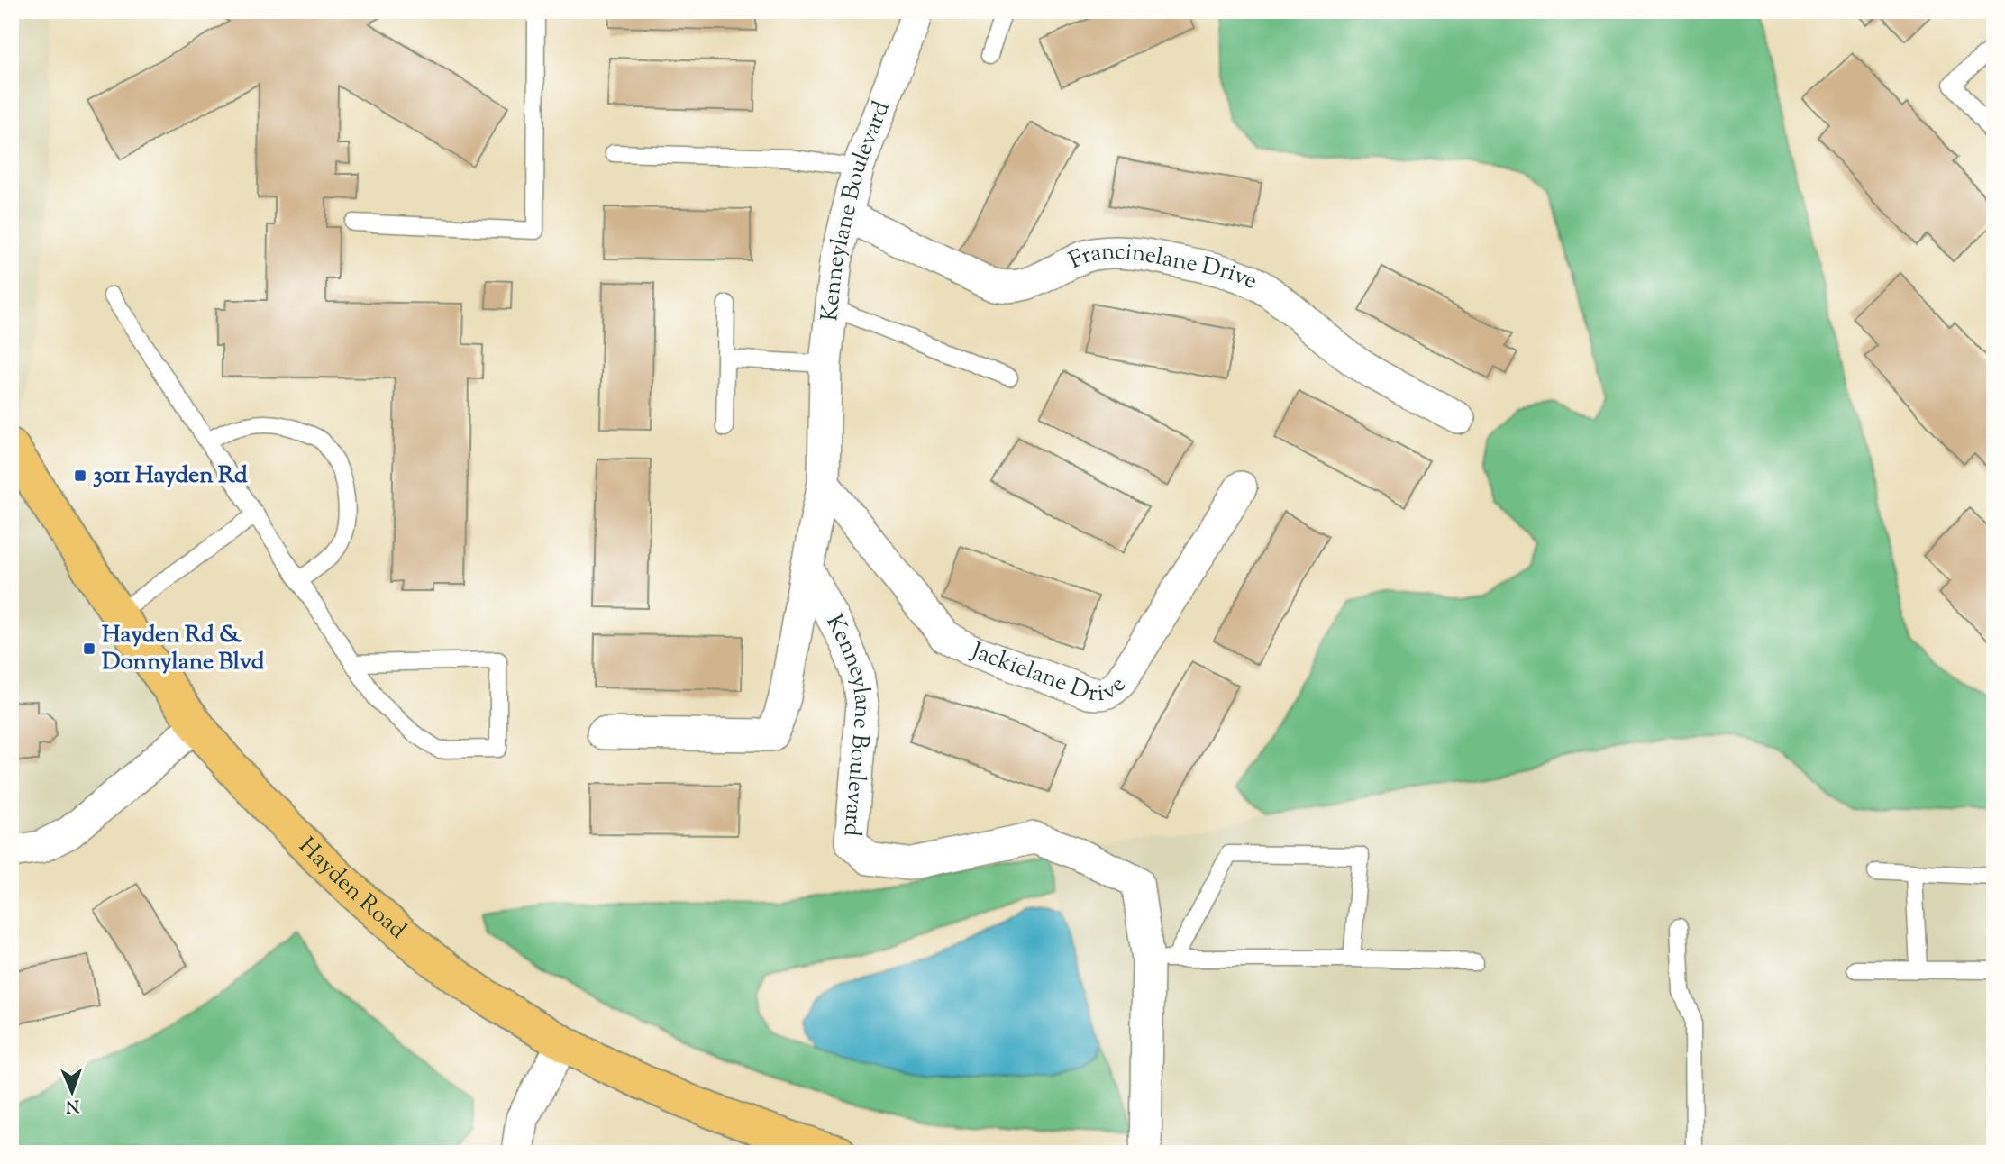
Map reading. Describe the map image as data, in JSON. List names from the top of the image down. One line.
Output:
{"streets":{"main road":["Hayden Road"],"street":["Kenneylane Boulevard","Francinelane Drive","Jackielane Drive"]},"crossings":[["Kenneylane Boulevard","Francinelane Drive"],["Kenneylane Boulevard","Jackielane Drive"]],"places":{"transit":["3011 Hayden Rd","Hayden Rd & Donnylane Blvd"]},"north":"bottom"}
